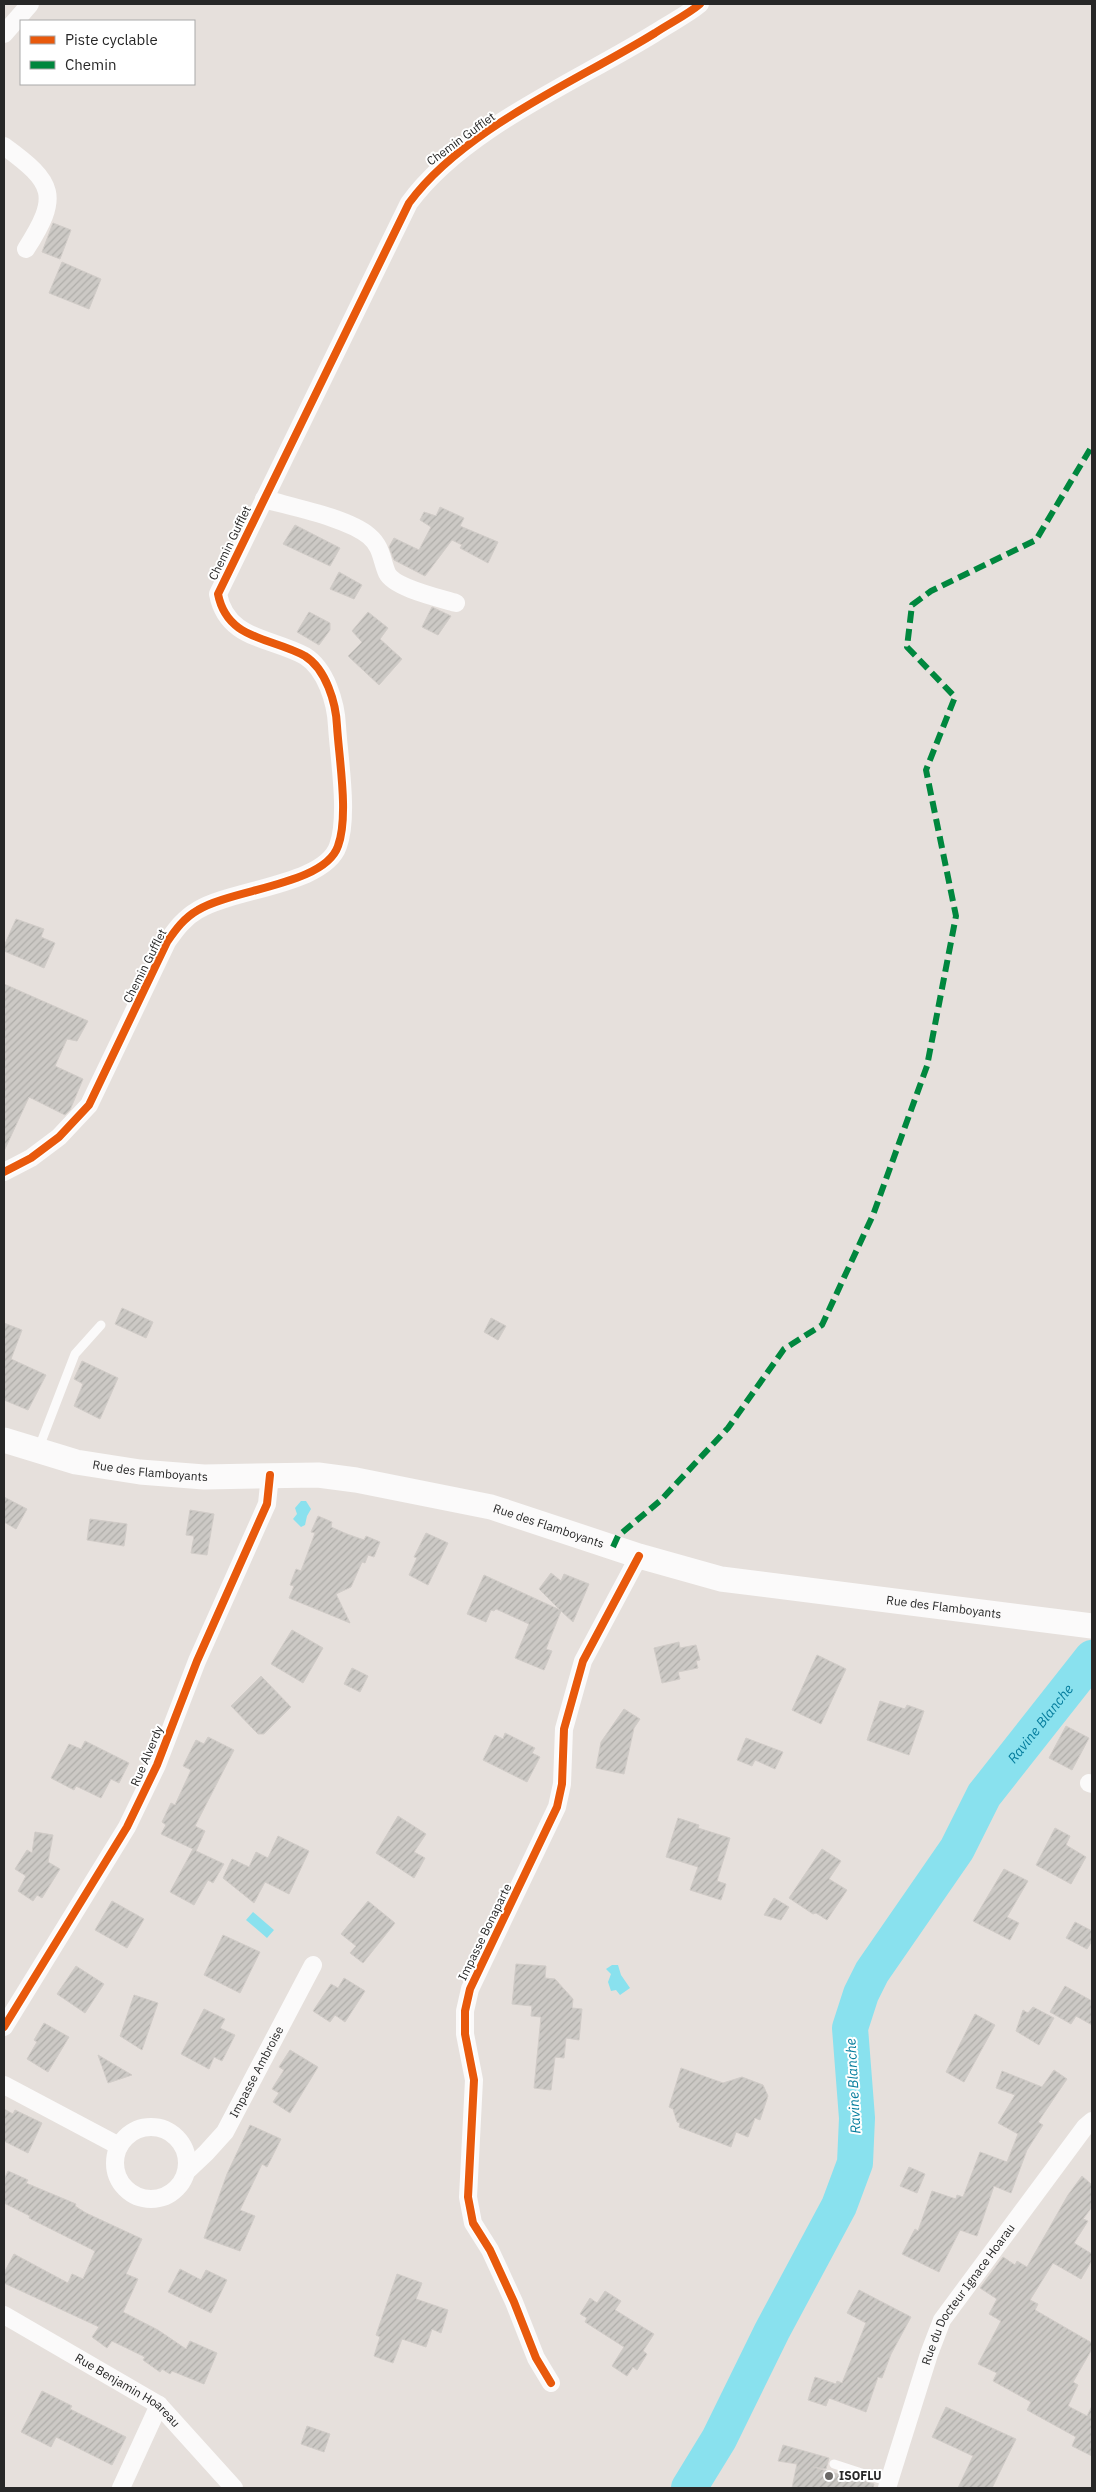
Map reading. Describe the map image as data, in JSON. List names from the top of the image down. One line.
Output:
{"streets":{"main road":["Rue des Flamboyants"],"street":["Chemin Gufflet","Rue Alverdy","Impasse Bonaparte","Impasse Ambroise","Rue du Docteur Ignace Hoarau","Rue Benjamin Hoareau"]},"crossings":[["Rue des Flamboyants","Rue Alverdy"],["Rue des Flamboyants","Impasse Bonaparte"]],"water":["Ravine Blanche"],"places":["ISOFLU"],"legend":["Piste cyclable","Chemin"]}
